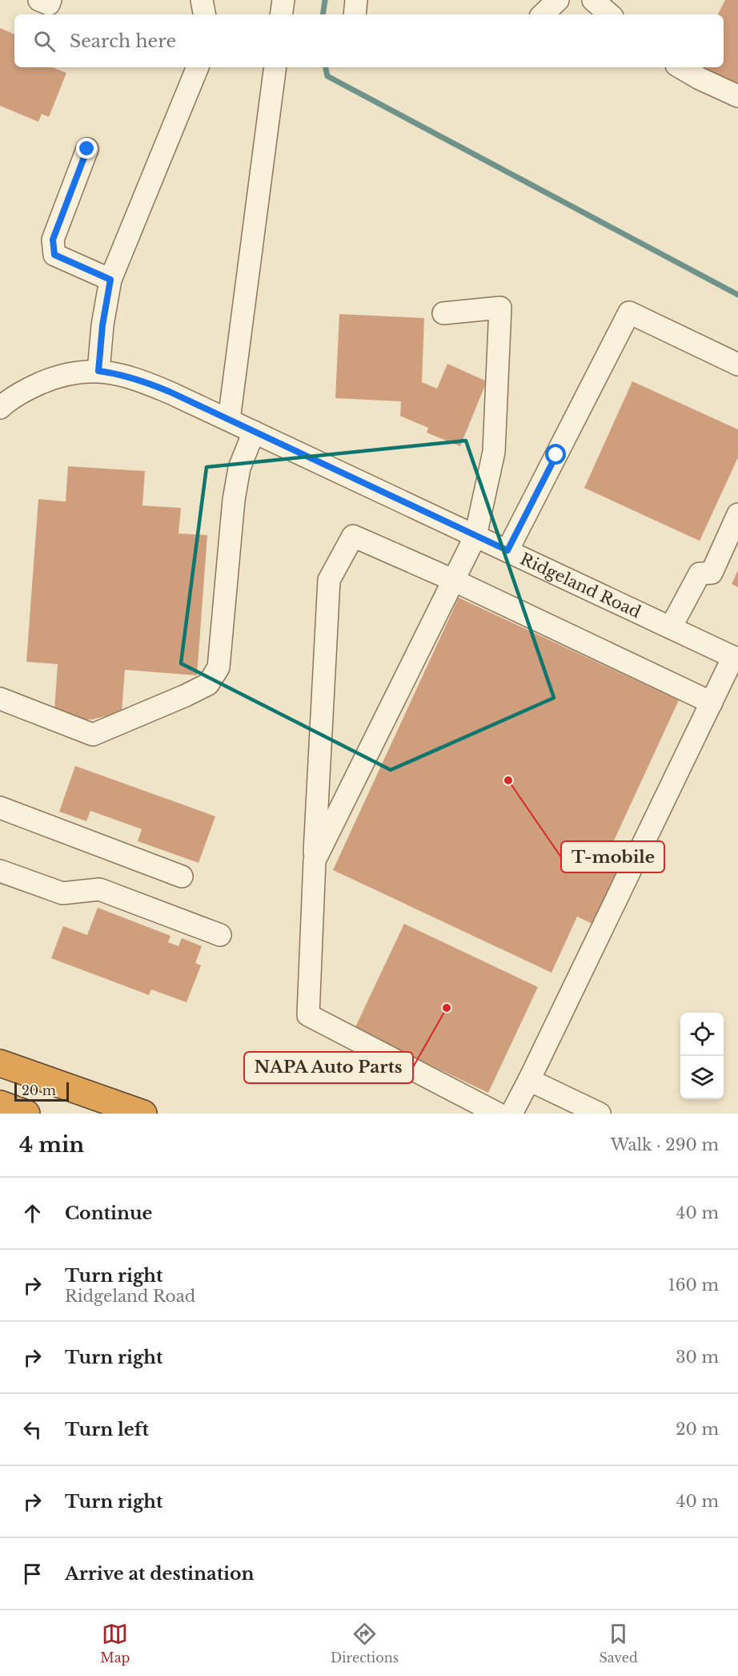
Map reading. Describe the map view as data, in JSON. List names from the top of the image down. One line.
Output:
{"streets":{"street":["Ridgeland Road"]},"places":["T-mobile","NAPA Auto Parts"],"scale_bar":"20 m","page":{"search":"Search here","scale":"20 m","heading":["4 min","Walk · 290 m"],"list":[["Continue","40 m"],["Turn right","Ridgeland Road","160 m"],["Turn right","30 m"],["Turn left","20 m"],["Turn right","40 m"],"Arrive at destination"],"nav":["Map","Directions","Saved"]}}
